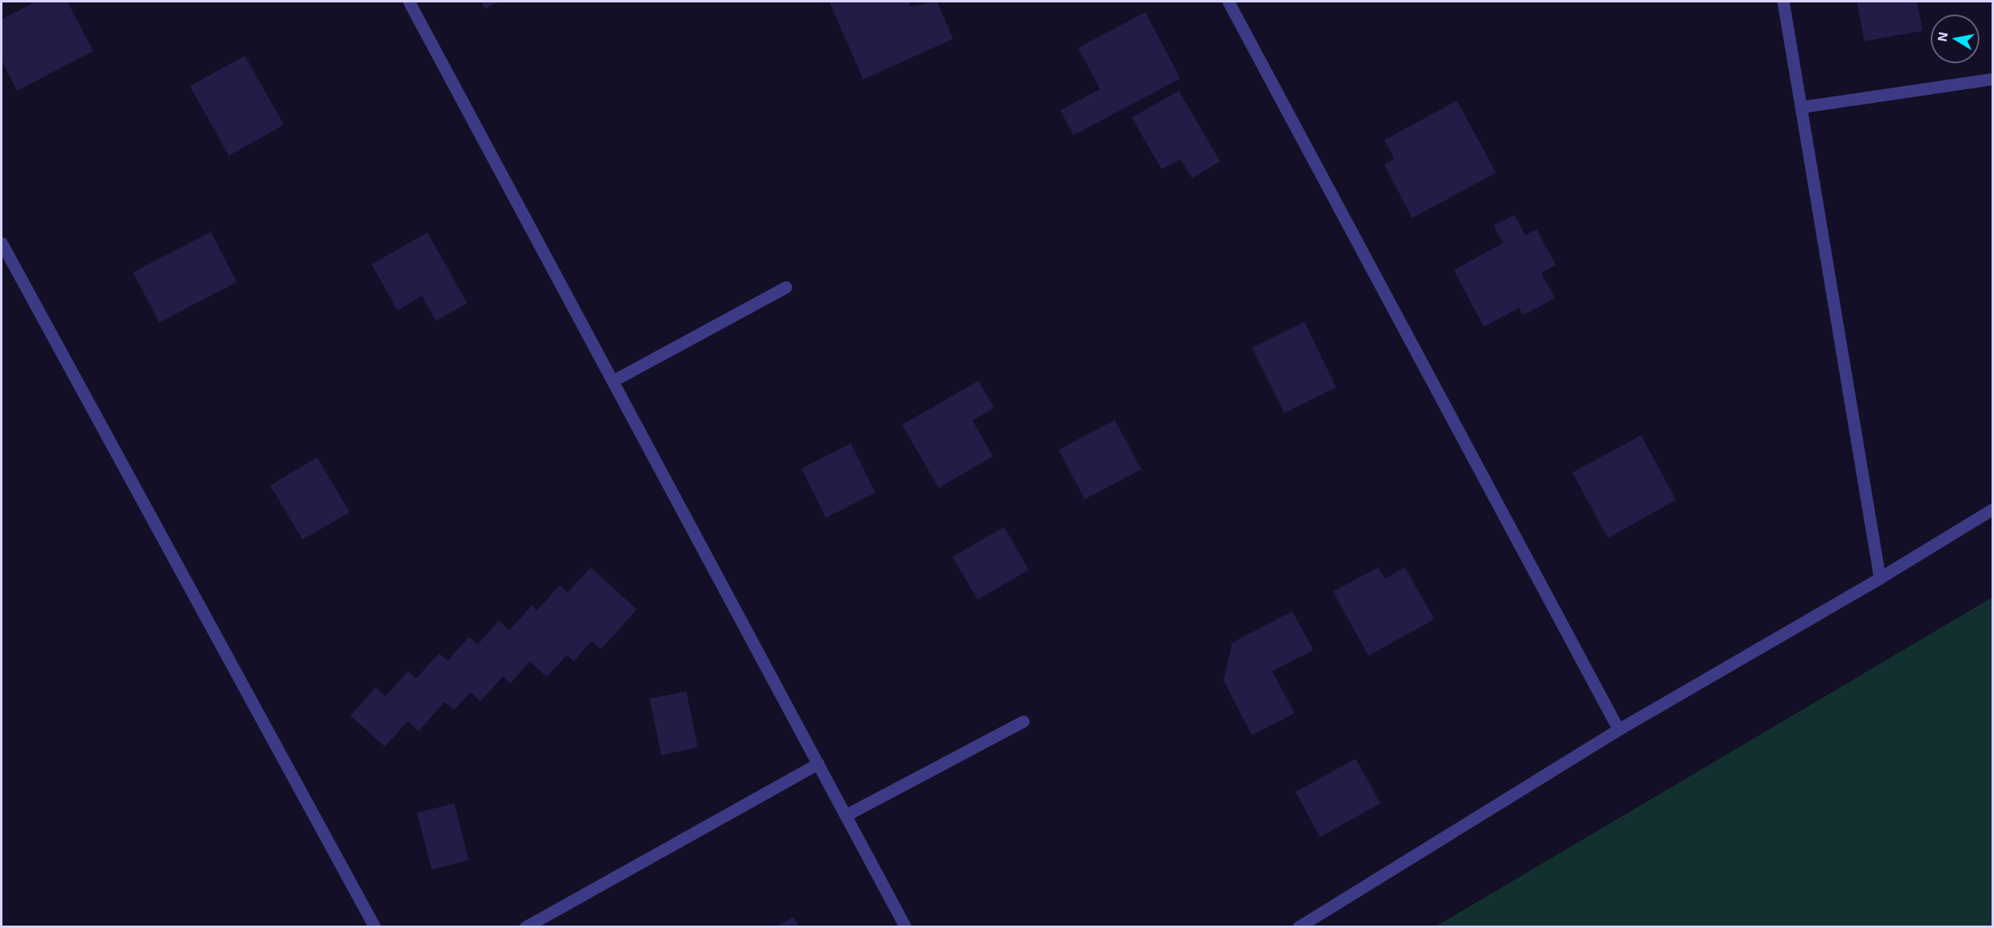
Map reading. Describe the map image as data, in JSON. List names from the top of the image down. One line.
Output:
{"north":"left"}
